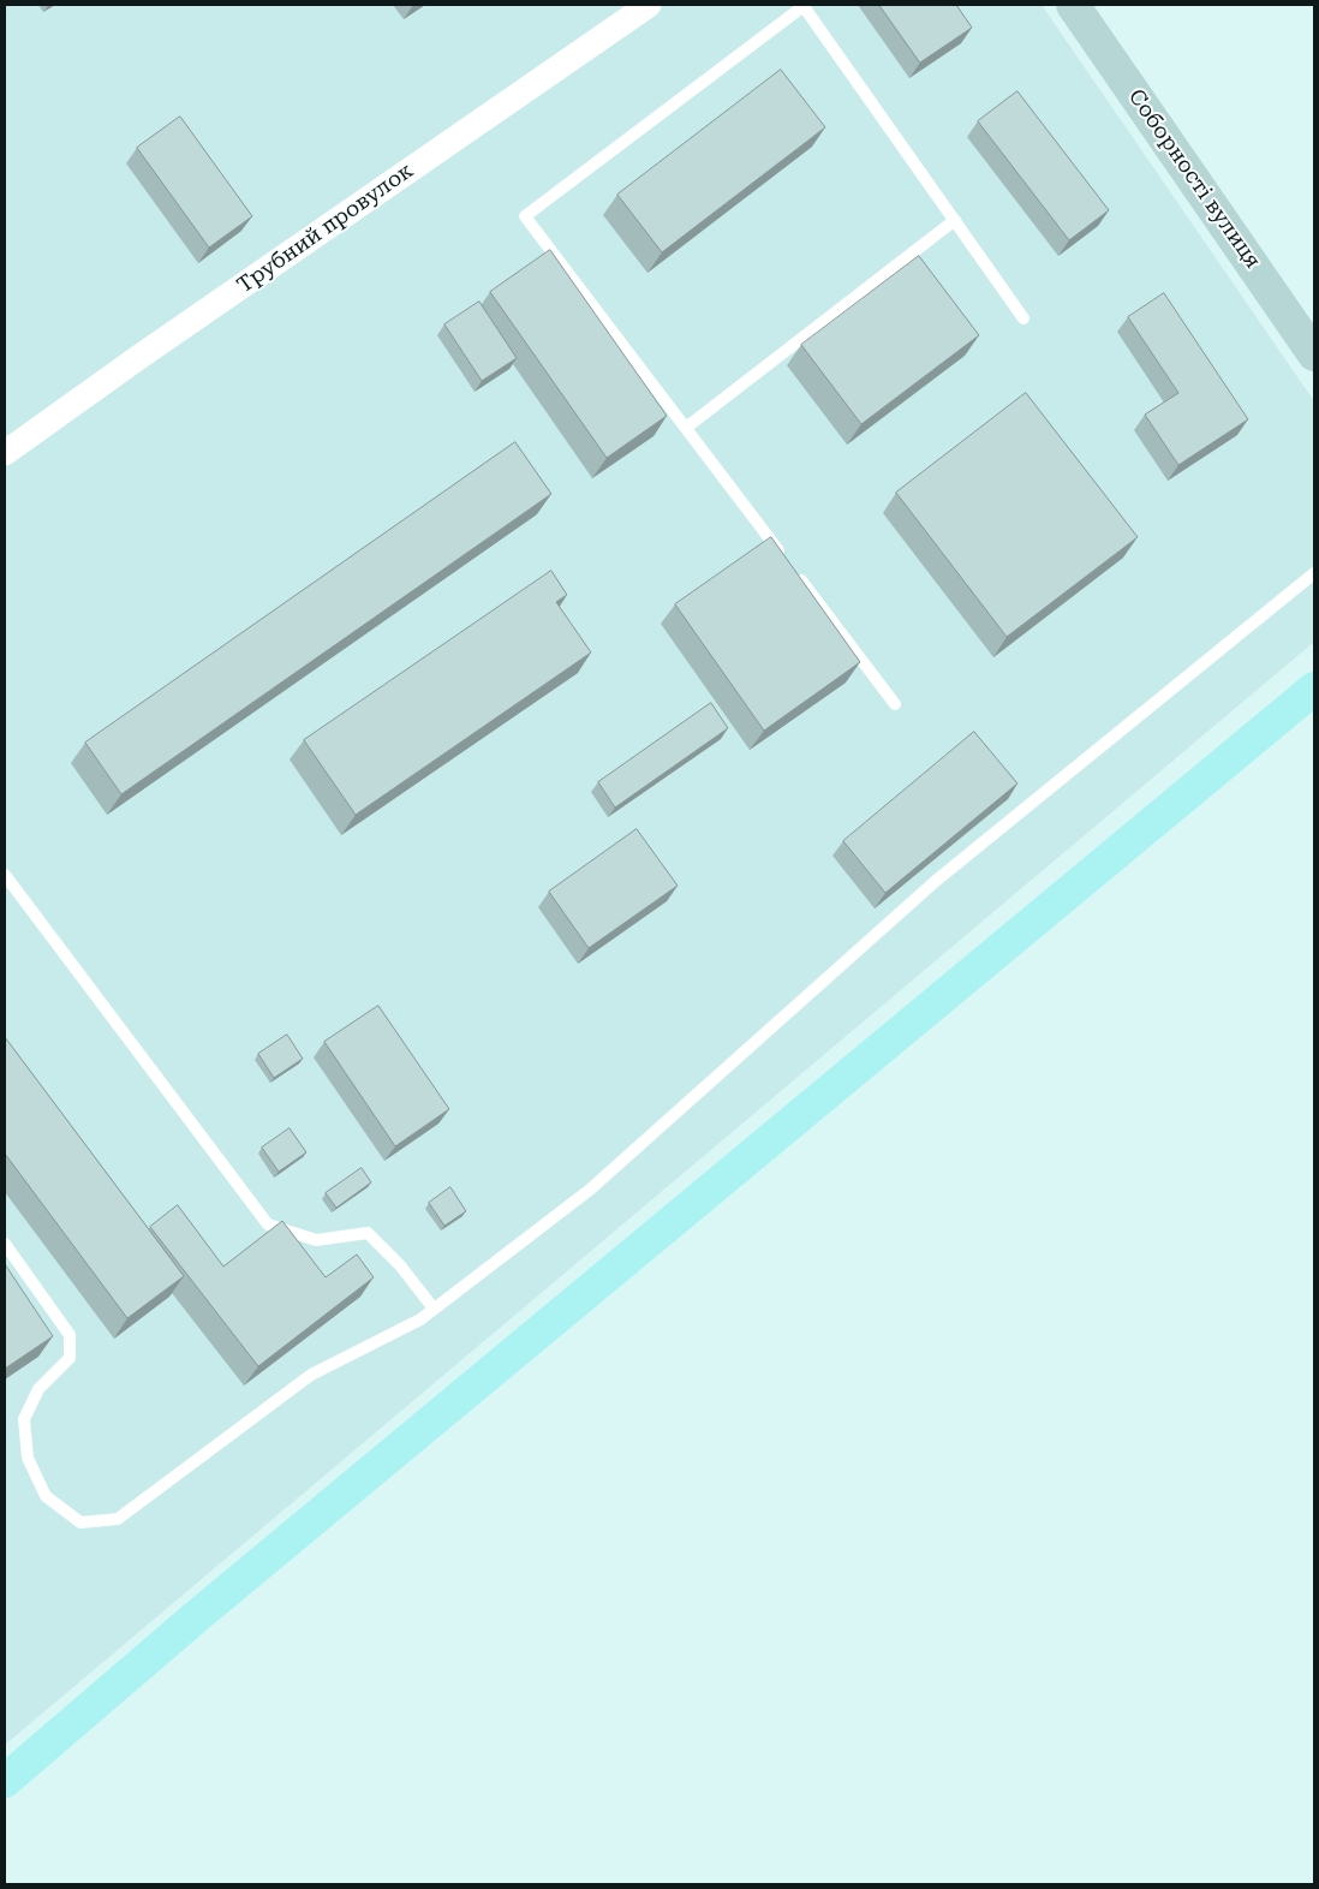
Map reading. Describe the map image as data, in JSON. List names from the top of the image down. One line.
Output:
{"streets":{"street":["Соборності вулиця","Трубний провулок"]}}
